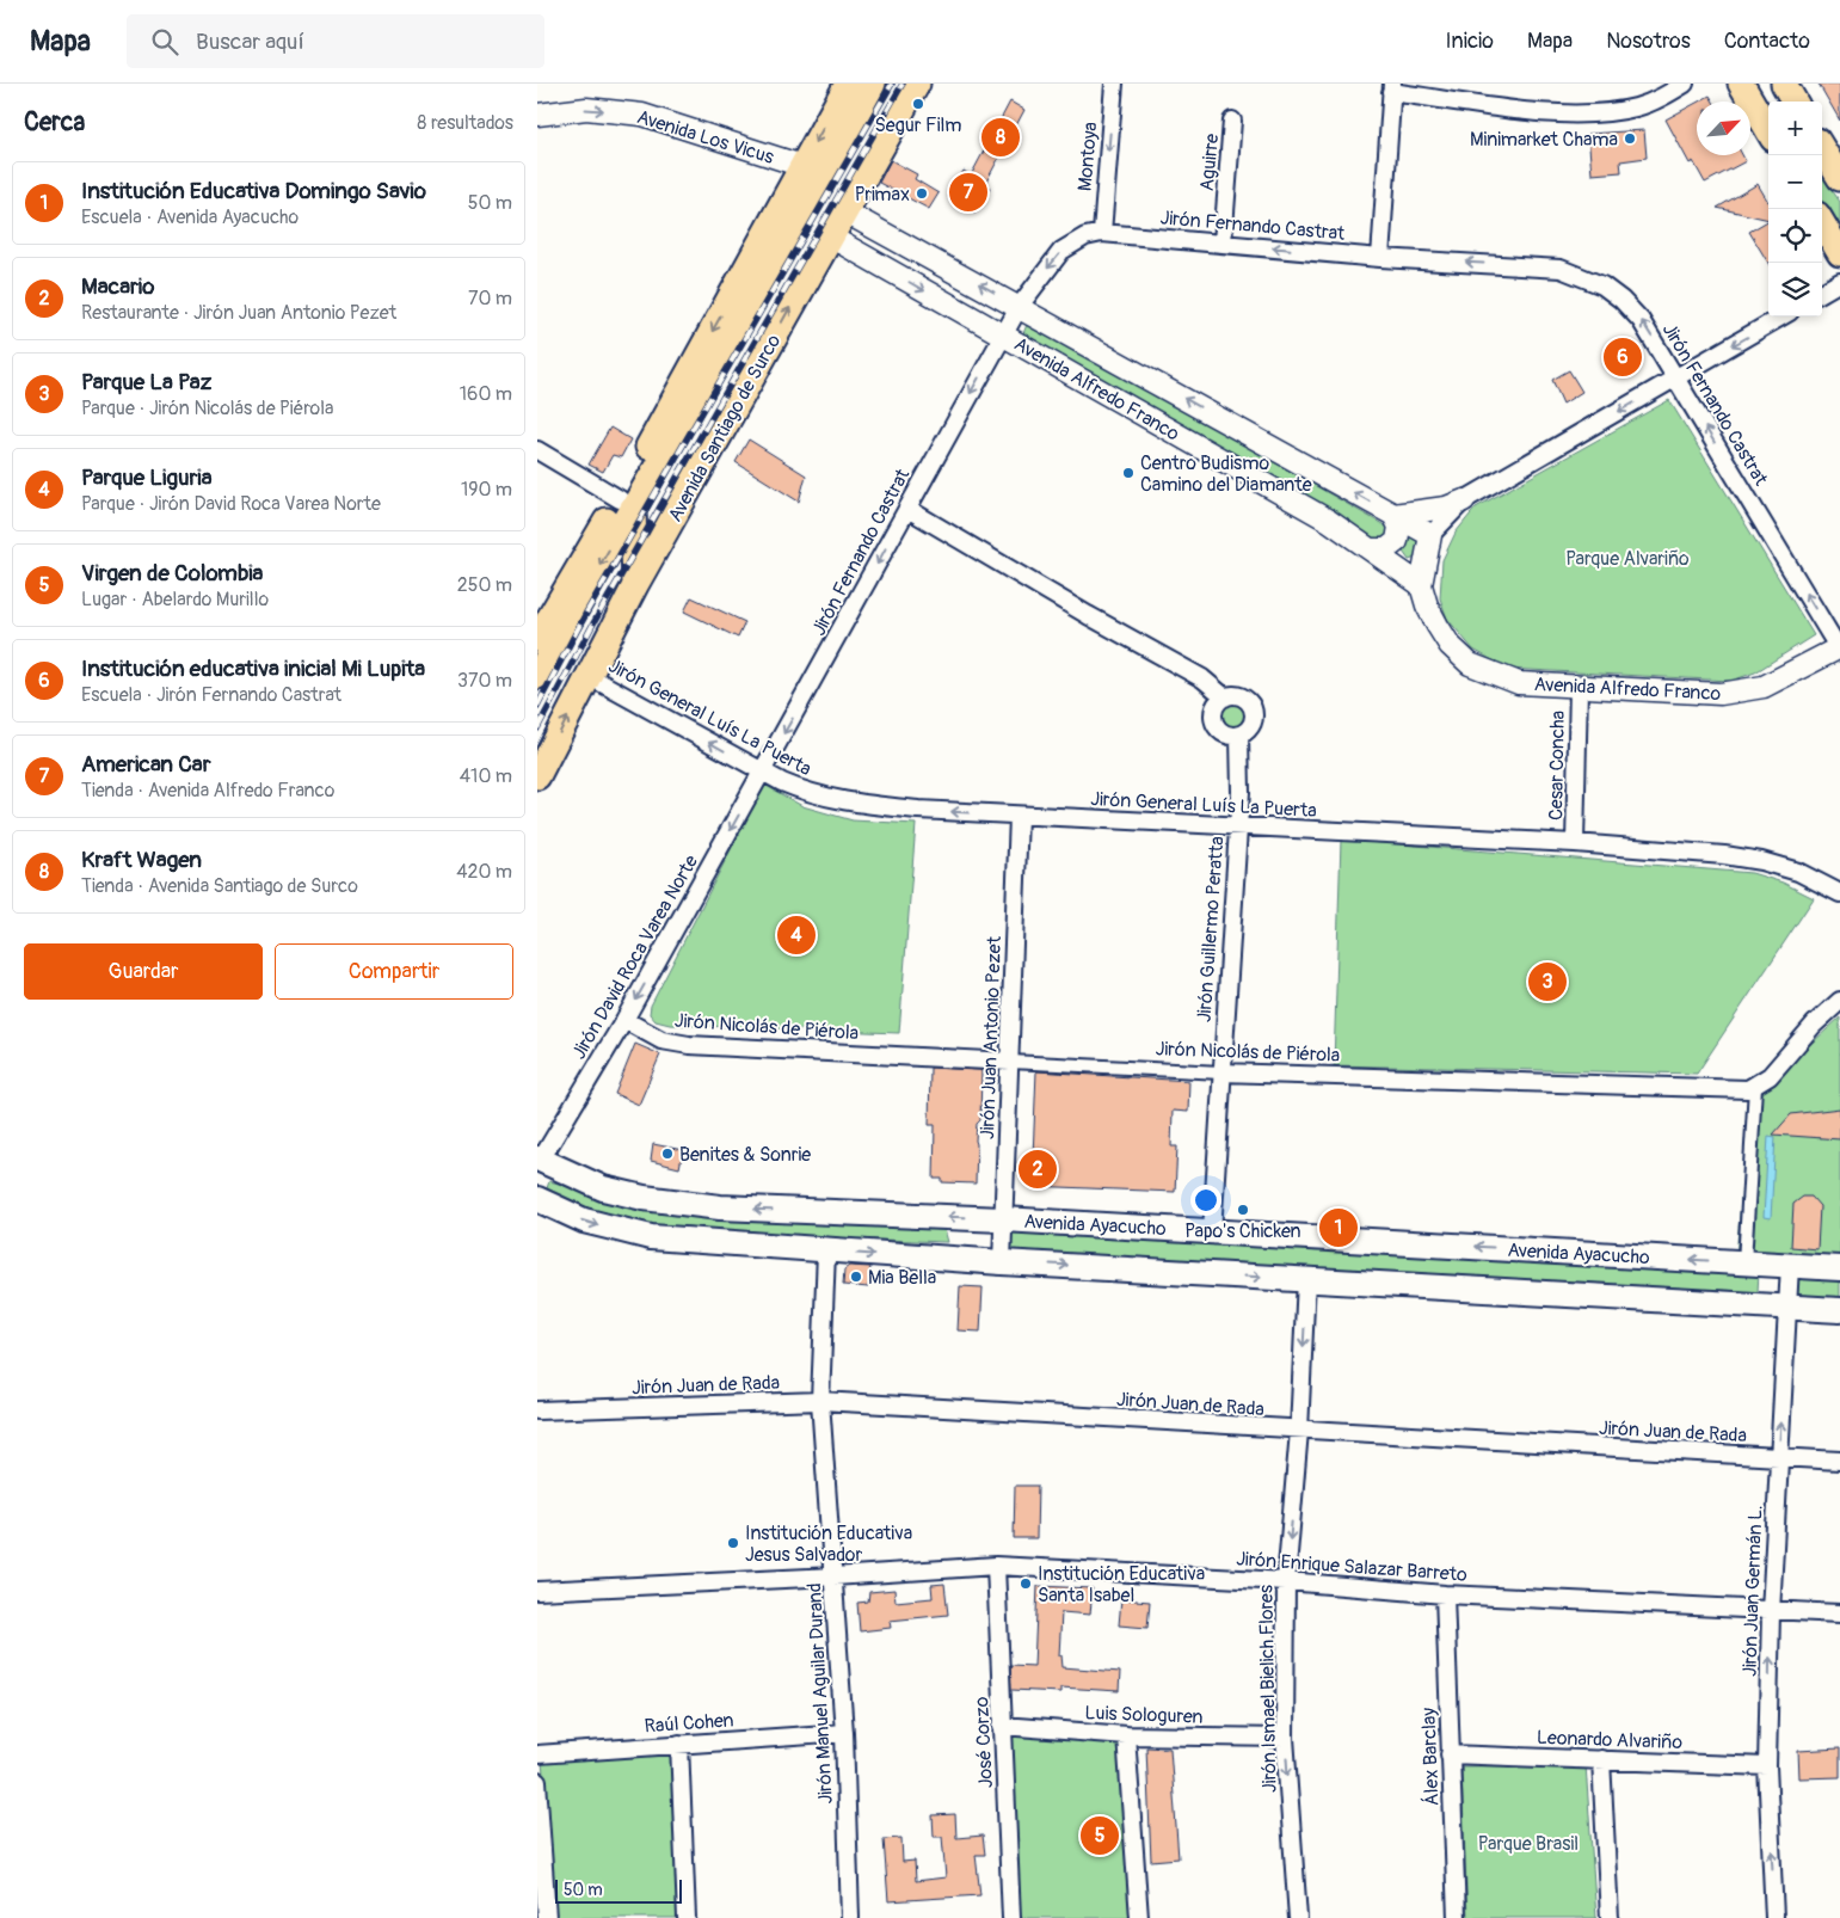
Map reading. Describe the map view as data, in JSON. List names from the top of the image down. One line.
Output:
{"streets":{"main road":["Avenida Santiago de Surco","Avenida Ayacucho"],"street":["Avenida Los Vicus","Montoya","Aguirre","Jirón Fernando Castrat","Avenida Alfredo Franco","Jirón General Luís La Puerta","Cesar Concha","Jirón Guillermo Peratta","Jirón David Roca Varea Norte","Jirón Nicolás de Piérola","Jirón Juan Antonio Pezet","Jirón Juan de Rada","Jirón Enrique Salazar Barreto","Jirón Juan Germán L.","Jirón Ismael Bielich Flores","Jirón Manuel Aguilar Durand","Luis Sologuren","Raúl Cohen","Leonardo Alvariño","José Corzo","Álex Barclay"]},"crossings":[["Avenida Los Vicus","Avenida Santiago de Surco"],["Montoya","Jirón Fernando Castrat"],["Aguirre","Jirón Fernando Castrat"],["Jirón Fernando Castrat","Avenida Alfredo Franco"],["Jirón Fernando Castrat","Jirón General Luís La Puerta"],["Jirón Fernando Castrat","Jirón David Roca Varea Norte"],["Avenida Alfredo Franco","Avenida Santiago de Surco"],["Avenida Alfredo Franco","Cesar Concha"],["Avenida Santiago de Surco","Jirón General Luís La Puerta"],["Jirón General Luís La Puerta","Cesar Concha"],["Jirón General Luís La Puerta","Jirón Guillermo Peratta"],["Jirón General Luís La Puerta","Jirón David Roca Varea Norte"],["Jirón General Luís La Puerta","Jirón Juan Antonio Pezet"],["Jirón Guillermo Peratta","Jirón Nicolás de Piérola"],["Jirón Guillermo Peratta","Avenida Ayacucho"],["Jirón David Roca Varea Norte","Jirón Nicolás de Piérola"],["Jirón David Roca Varea Norte","Avenida Ayacucho"],["Jirón Nicolás de Piérola","Jirón Juan Antonio Pezet"],["Jirón Juan Antonio Pezet","Avenida Ayacucho"],["Avenida Ayacucho","Jirón Juan Germán L."],["Jirón Juan de Rada","Jirón Juan Germán L."],["Jirón Juan de Rada","Jirón Ismael Bielich Flores"],["Jirón Juan de Rada","Jirón Manuel Aguilar Durand"],["Jirón Enrique Salazar Barreto","Jirón Juan Germán L."],["Jirón Enrique Salazar Barreto","Jirón Ismael Bielich Flores"],["Jirón Enrique Salazar Barreto","Jirón Manuel Aguilar Durand"],["Jirón Enrique Salazar Barreto","José Corzo"],["Jirón Enrique Salazar Barreto","Álex Barclay"],["Jirón Juan Germán L.","Leonardo Alvariño"],["Jirón Ismael Bielich Flores","Luis Sologuren"],["Jirón Manuel Aguilar Durand","Raúl Cohen"],["Luis Sologuren","José Corzo"],["Leonardo Alvariño","Álex Barclay"]],"one_way":["Avenida Los Vicus","Montoya","Jirón General Luís La Puerta","Jirón David Roca Varea Norte","Jirón Juan Germán L.","Jirón Ismael Bielich Flores"],"parks":["Parque Alvariño","Parque Brasil"],"places":["Segur Film","Minimarket Chama","Primax","Centro Budismo Camino del Diamante","Benites & Sonrie","Papo's Chicken","Mia Bella","Institución Educativa Jesus Salvador","Institución Educativa Santa Isabel"],"scale_bar":"50 m","north":"top right","page":{"header":"Mapa","search":"Buscar aquí","nav":["Inicio","Mapa","Nosotros","Contacto"],"heading":["Cerca","8 resultados"],"map_buttons":["+","−"],"pins":["8","7","6","4","3","2","1","5"],"list":[{"mark":"1","name":"Institución Educativa Domingo Savio","note":"Escuela · Avenida Ayacucho","value":"50 m"},{"mark":"2","name":"Macario","note":"Restaurante · Jirón Juan Antonio Pezet","value":"70 m"},{"mark":"3","name":"Parque La Paz","note":"Parque · Jirón Nicolás de Piérola","value":"160 m"},{"mark":"4","name":"Parque Liguria","note":"Parque · Jirón David Roca Varea Norte","value":"190 m"},{"mark":"5","name":"Virgen de Colombia","note":"Lugar · Abelardo Murillo","value":"250 m"},{"mark":"6","name":"Institución educativa inicial Mi Lupita","note":"Escuela · Jirón Fernando Castrat","value":"370 m"},{"mark":"7","name":"American Car","note":"Tienda · Avenida Alfredo Franco","value":"410 m"},{"mark":"8","name":"Kraft Wagen","note":"Tienda · Avenida Santiago de Surco","value":"420 m"}],"buttons":["Guardar","Compartir"],"scale":"50 m"}}
